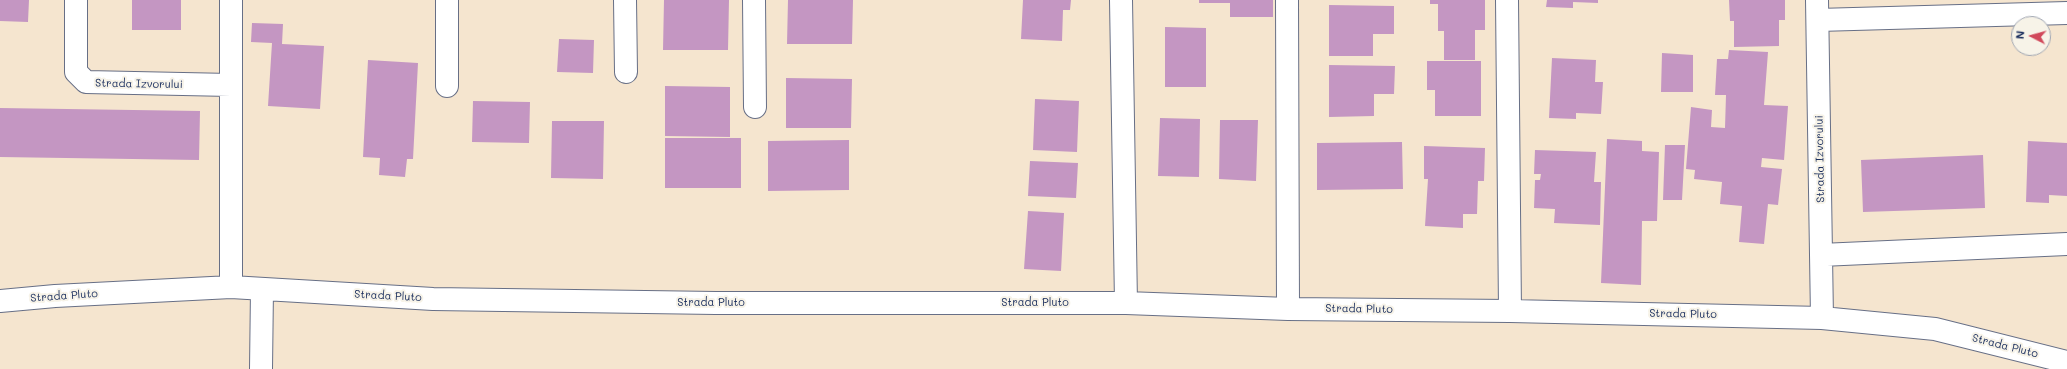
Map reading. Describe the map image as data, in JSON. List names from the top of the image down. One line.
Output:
{"streets":{"street":["Strada Izvorului","Strada Pluto"]},"crossings":[["Strada Izvorului","Strada Pluto"]],"north":"left"}
